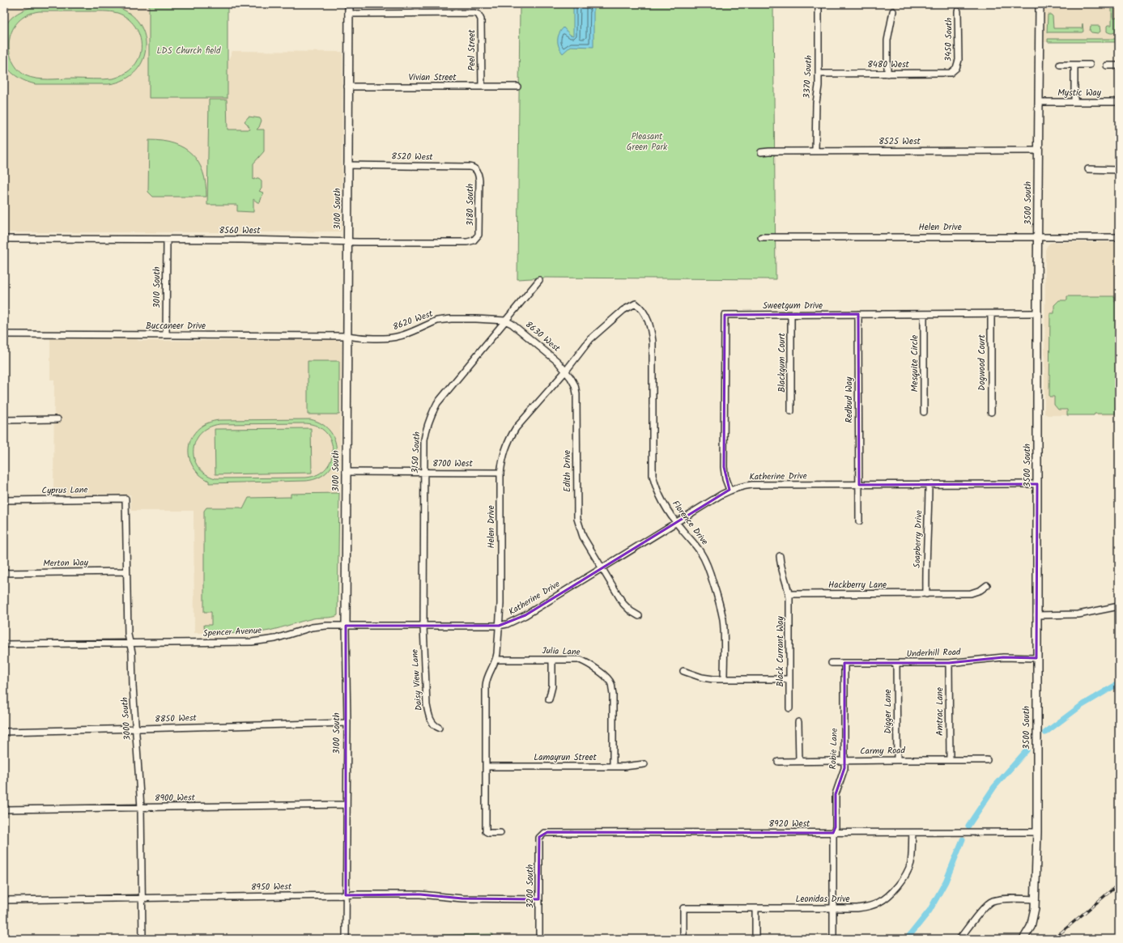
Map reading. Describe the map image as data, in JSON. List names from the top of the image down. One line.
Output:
{"streets":{"street":["3450 South","Peel Street","8480 West","3370 South","Vivian Street","Mystic Way","8525 West","8520 West","3500 South","3180 South","3100 South","Helen Drive","8560 West","3010 South","Sweetgum Drive","8620 West","Buccaneer Drive","8630 West","Blackgum Court","Dogwood Court","Mesquite Circle","Redbud Way","3150 South","8700 West","Edith Drive","Katherine Drive","Cyprus Lane","Florence Drive","Soapberry Drive","Merton Way","Hackberry Lane","Spencer Avenue","Julia Lane","Black Currant Way","Underhill Road","Daisy View Lane","Digger Lane","Amtrac Lane","3000 South","8850 West","Robie Lane","Carmy Road","Lamayrun Street","8900 West","8920 West","3200 South","8950 West","Leonidas Drive"]},"crossings":[["3450 South","8480 West"],["Peel Street","Vivian Street"],["Peel Street","3100 South"],["8480 West","3370 South"],["3370 South","8525 West"],["Vivian Street","3100 South"],["Mystic Way","3500 South"],["8525 West","3500 South"],["8520 West","3180 South"],["8520 West","3100 South"],["3500 South","Helen Drive"],["3500 South","Sweetgum Drive"],["3500 South","Katherine Drive"],["3500 South","Underhill Road"],["3500 South","8920 West"],["3180 South","8560 West"],["3100 South","8560 West"],["3100 South","8620 West"],["3100 South","Buccaneer Drive"],["3100 South","8700 West"],["3100 South","Spencer Avenue"],["3100 South","8850 West"],["3100 South","8900 West"],["3100 South","8950 West"],["Helen Drive","8630 West"],["Helen Drive","8700 West"],["Helen Drive","Edith Drive"],["Helen Drive","Katherine Drive"],["Helen Drive","Florence Drive"],["Helen Drive","Spencer Avenue"],["Helen Drive","Julia Lane"],["Helen Drive","Lamayrun Street"],["8560 West","3010 South"],["3010 South","Buccaneer Drive"],["Sweetgum Drive","Blackgum Court"],["Sweetgum Drive","Dogwood Court"],["Sweetgum Drive","Mesquite Circle"],["Sweetgum Drive","Redbud Way"],["Sweetgum Drive","Katherine Drive"],["8620 West","Buccaneer Drive"],["8620 West","8630 West"],["8620 West","3150 South"],["8630 West","3150 South"],["8630 West","Edith Drive"],["Redbud Way","Katherine Drive"],["3150 South","8700 West"],["3150 South","Spencer Avenue"],["3150 South","Daisy View Lane"],["Edith Drive","Katherine Drive"],["Katherine Drive","Florence Drive"],["Katherine Drive","Soapberry Drive"],["Katherine Drive","Spencer Avenue"],["Cyprus Lane","3000 South"],["Soapberry Drive","Hackberry Lane"],["Merton Way","3000 South"],["Hackberry Lane","Black Currant Way"],["Spencer Avenue","Daisy View Lane"],["Spencer Avenue","3000 South"],["Julia Lane","Lamayrun Street"],["Underhill Road","Digger Lane"],["Underhill Road","Amtrac Lane"],["Underhill Road","Robie Lane"],["Digger Lane","Carmy Road"],["Amtrac Lane","Carmy Road"],["3000 South","8850 West"],["3000 South","8900 West"],["3000 South","8950 West"],["Robie Lane","Carmy Road"],["Robie Lane","8920 West"],["Robie Lane","Leonidas Drive"],["8920 West","3200 South"],["8920 West","Leonidas Drive"],["3200 South","8950 West"]],"parks":["LDS Church field","Pleasant Green Park"]}
